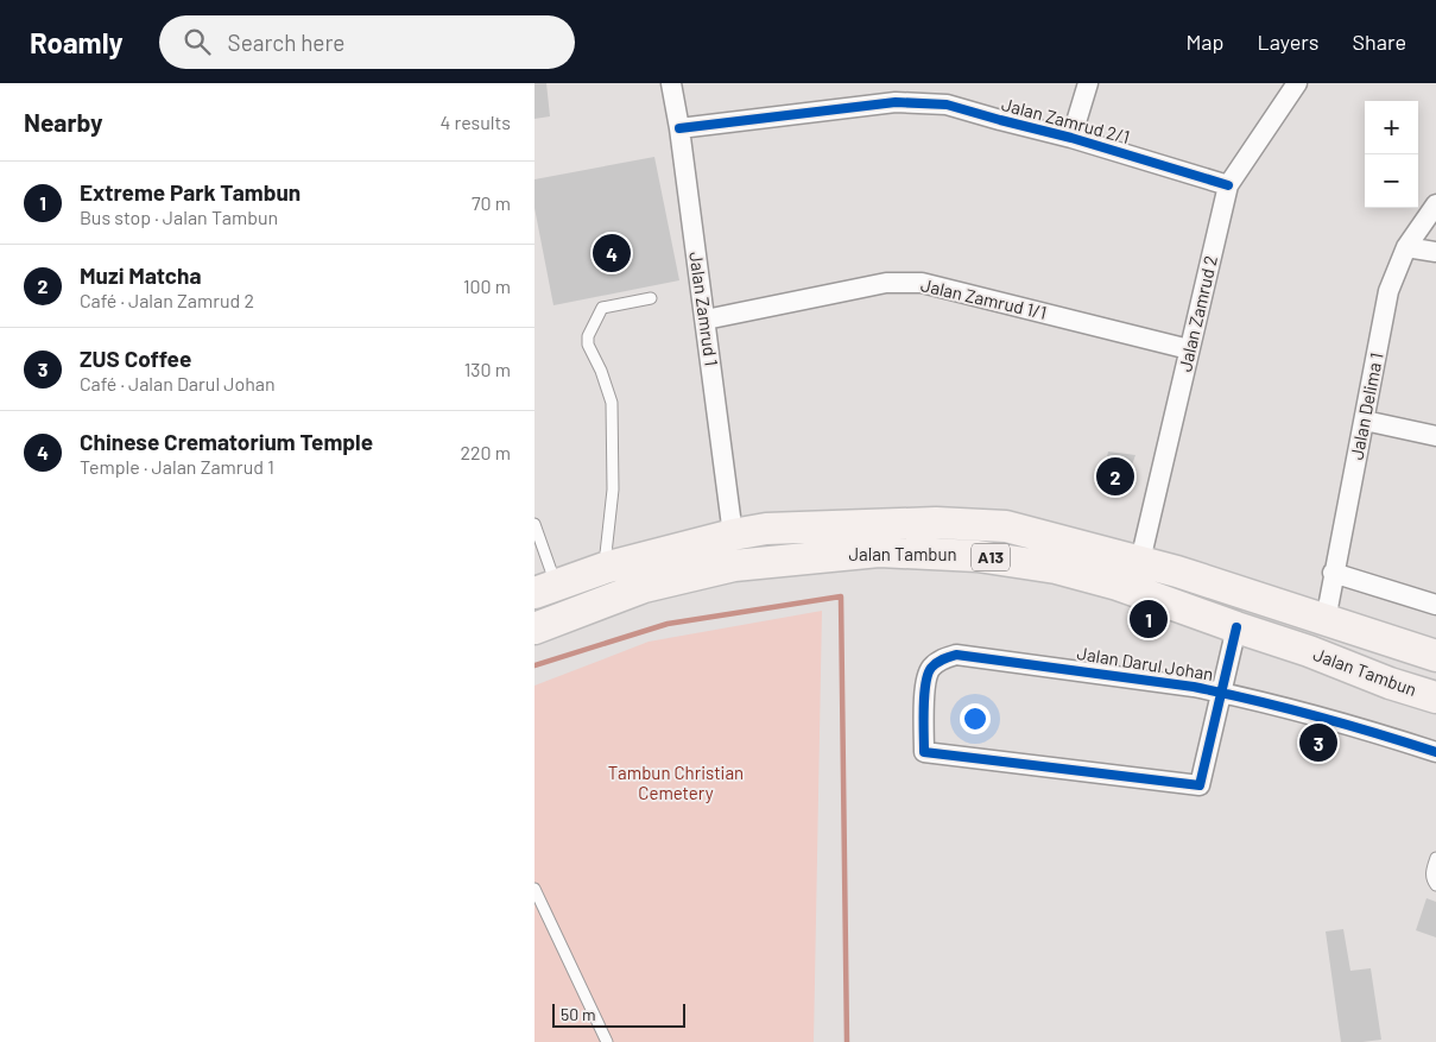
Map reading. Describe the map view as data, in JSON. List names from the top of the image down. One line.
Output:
{"streets":{"main road":["Jalan Tambun","A13"],"street":["Jalan Zamrud 2/1","Jalan Zamrud 1/1","Jalan Zamrud 1","Jalan Zamrud 2","Jalan Delima 1","Jalan Darul Johan"]},"crossings":[["Jalan Zamrud 2/1","Jalan Zamrud 1"],["Jalan Zamrud 2/1","Jalan Zamrud 2"],["Jalan Zamrud 1/1","Jalan Zamrud 1"],["Jalan Zamrud 1/1","Jalan Zamrud 2"],["Jalan Zamrud 1","Jalan Tambun"],["Jalan Zamrud 2","Jalan Tambun"],["Jalan Delima 1","Jalan Tambun"]],"parks":["Tambun Christian Cemetery"],"scale_bar":"50 m","page":{"header":"Roamly","search":"Search here","nav":["Map","Layers","Share"],"heading":["Nearby","4 results"],"map_buttons":["+","−"],"list":[{"mark":"1","name":"Extreme Park Tambun","note":"Bus stop · Jalan Tambun","value":"70 m"},{"mark":"2","name":"Muzi Matcha","note":"Café · Jalan Zamrud 2","value":"100 m"},{"mark":"3","name":"ZUS Coffee","note":"Café · Jalan Darul Johan","value":"130 m"},{"mark":"4","name":"Chinese Crematorium Temple","note":"Temple · Jalan Zamrud 1","value":"220 m"}],"pins":["4","2","1","3"],"scale":"50 m"}}
